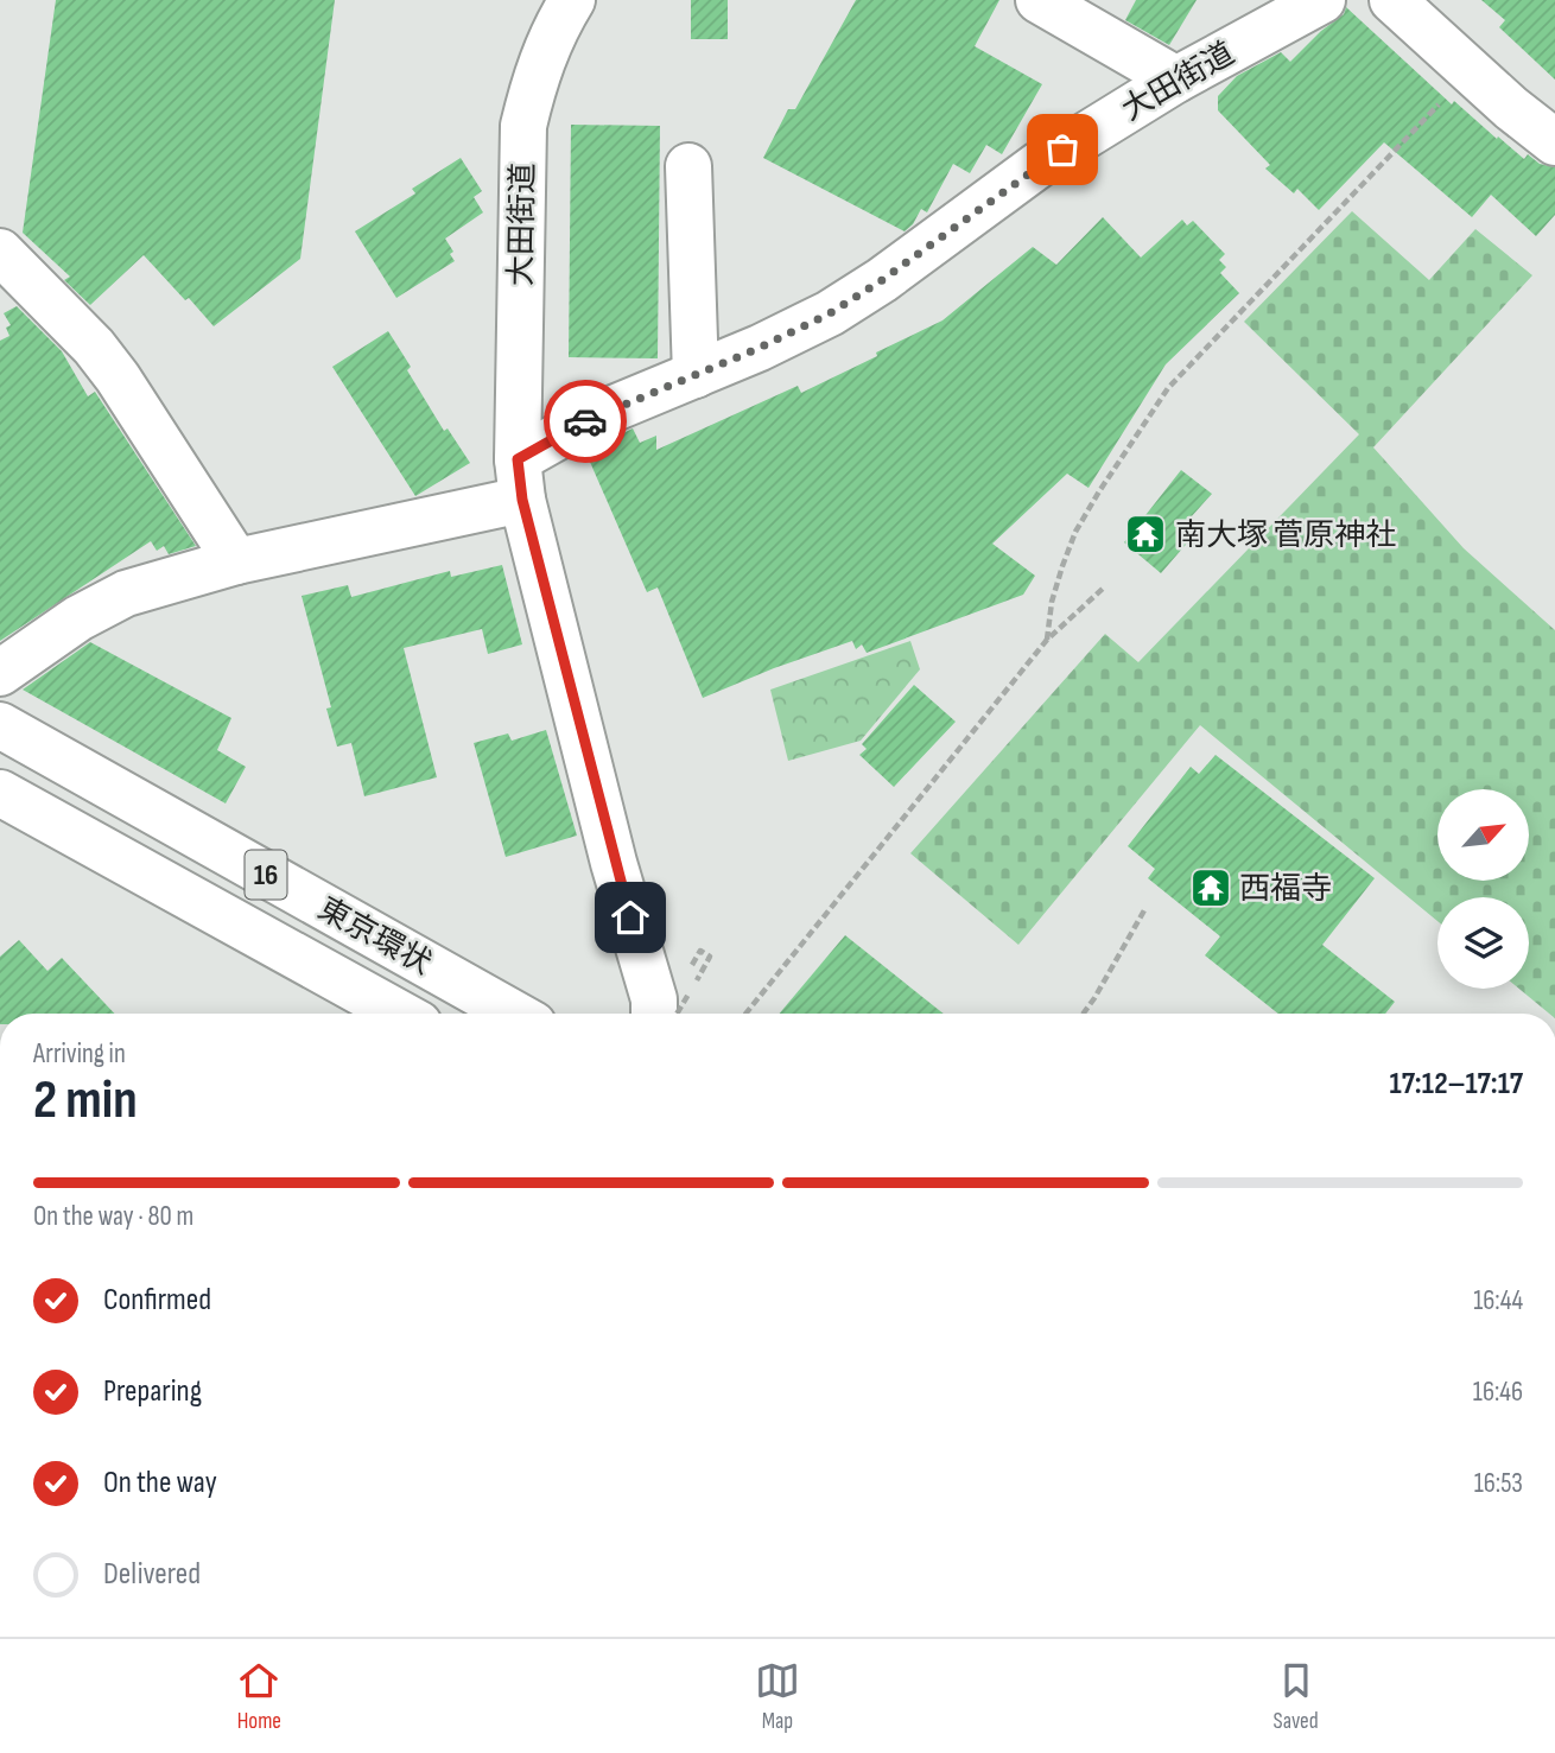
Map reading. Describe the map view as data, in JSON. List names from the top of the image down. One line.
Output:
{"streets":{"main road":["大田街道","16","東京環状"]},"places":{"temple":["南大塚 菅原神社","西福寺"]},"north":"top right","page":{"heading":["2 min","Arriving in","17:12–17:17"],"bar":"On the way · 80 m","list":[["Confirmed","16:44"],["Preparing","16:46"],["On the way","16:53"],"Delivered"],"tabs":["Home","Map","Saved"]}}
